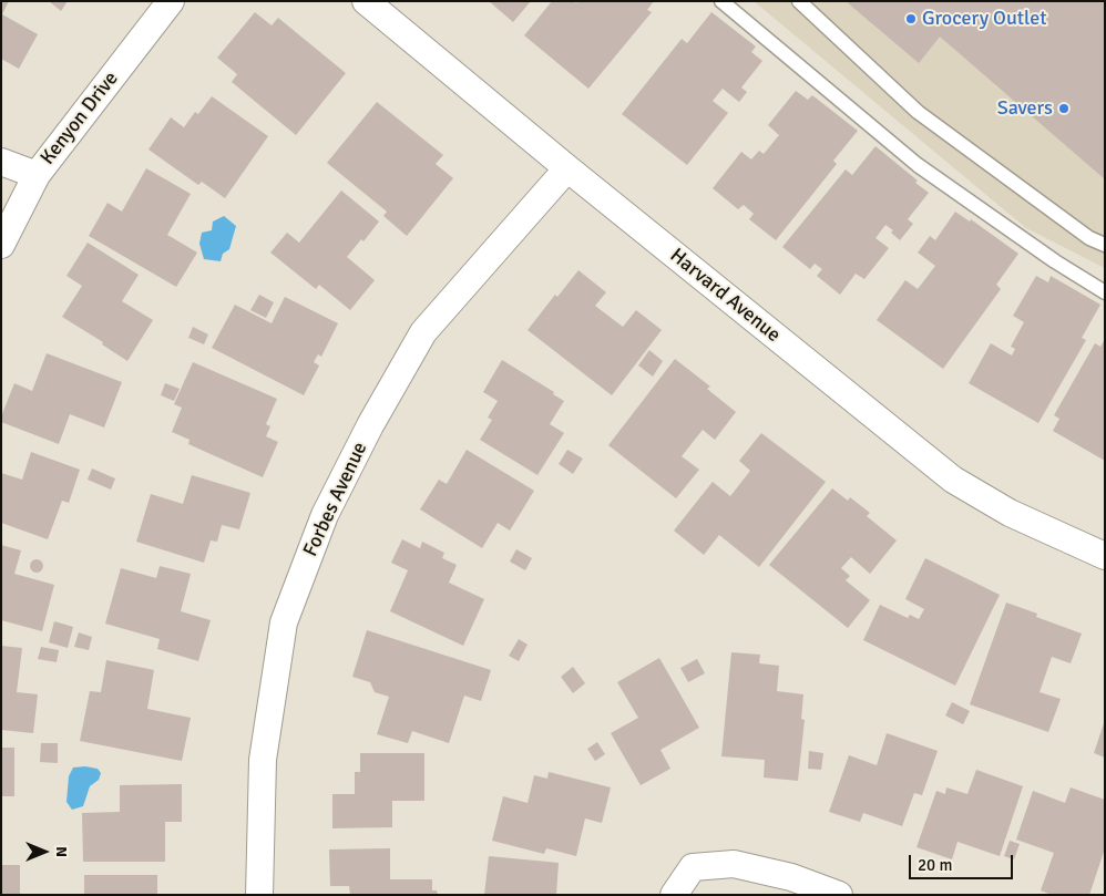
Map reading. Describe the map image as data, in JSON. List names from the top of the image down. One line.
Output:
{"streets":{"street":["Kenyon Drive","Harvard Avenue","Forbes Avenue"]},"crossings":[["Harvard Avenue","Forbes Avenue"]],"places":["Grocery Outlet","Savers"],"scale_bar":"20 m","north":"right"}
